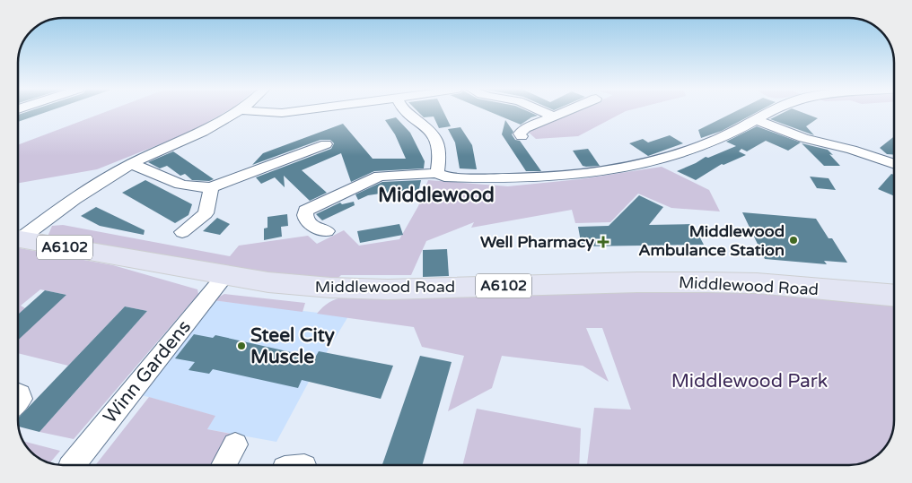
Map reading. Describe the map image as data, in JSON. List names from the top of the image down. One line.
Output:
{"streets":{"main road":["A6102","Middlewood Road"],"street":["Winn Gardens"]},"crossings":[["Middlewood Road","Winn Gardens"]],"districts":["Middlewood"],"parks":["Middlewood Park"],"places":{"other":["Middlewood Ambulance Station","Steel City Muscle"],"health":["Well Pharmacy"]}}
